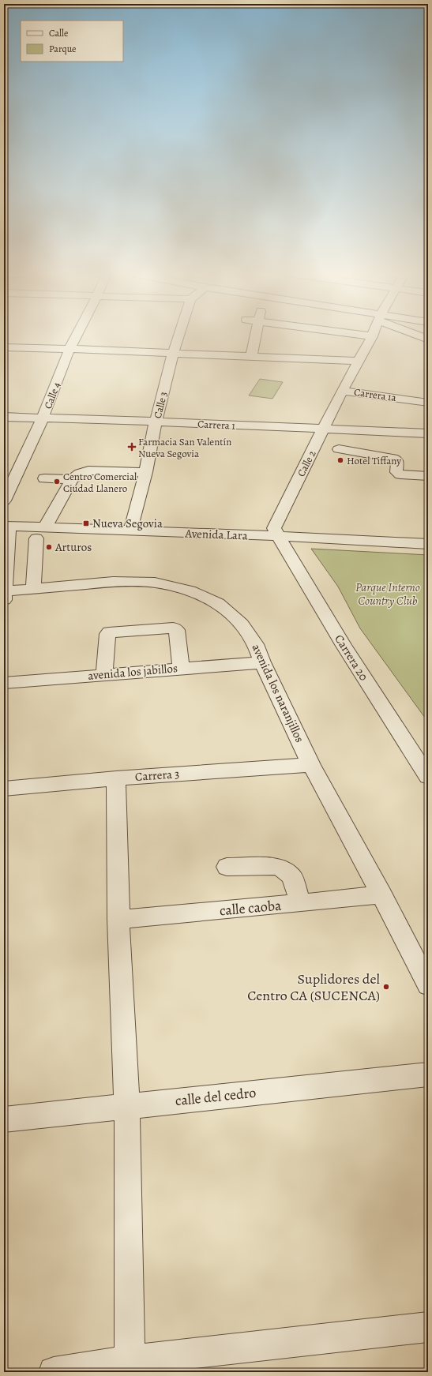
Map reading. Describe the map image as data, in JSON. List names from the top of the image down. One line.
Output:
{"streets":{"street":["Carrera 1a","Calle 4","Calle 3","Carrera 1","Calle 2","Avenida Lara","Carrera 20","avenida los jabillos","avenida los naranjillos","Carrera 3","calle caoba","calle del cedro"]},"crossings":[["Carrera 1a","Calle 2"],["Calle 4","Carrera 1"],["Calle 3","Carrera 1"],["Calle 3","Avenida Lara"],["Carrera 1","Calle 2"],["Calle 2","Avenida Lara"],["Calle 2","Carrera 20"],["Avenida Lara","Carrera 20"],["avenida los jabillos","avenida los naranjillos"],["avenida los naranjillos","Carrera 3"],["avenida los naranjillos","calle caoba"]],"parks":["Parque Interno Country Club"],"places":{"health":["Farmacia San Valentín Nueva Segovia"],"other":["Hotel Tiffany","Centro Comercial Ciudad Llanero","Arturos","Suplidores del Centro CA (SUCENCA)"],"transit":["Nueva Segovia"]},"legend":["Calle","Parque"]}
